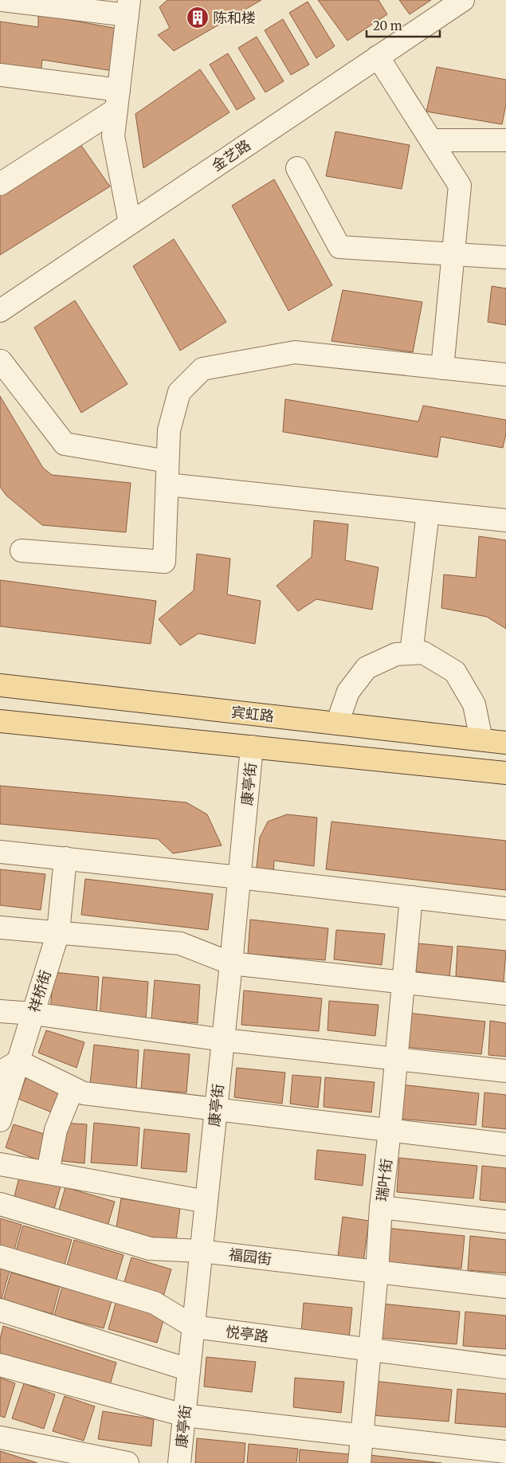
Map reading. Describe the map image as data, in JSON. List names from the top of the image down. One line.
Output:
{"streets":{"main road":["宾虹路"],"street":["金艺路","康亭街","祥桥街","瑞叶街","福园街","悦亭路"]},"crossings":[["康亭街","福园街"],["康亭街","悦亭路"],["瑞叶街","福园街"],["瑞叶街","悦亭路"]],"places":{"building":["陈和楼"]},"scale_bar":"20 m"}
